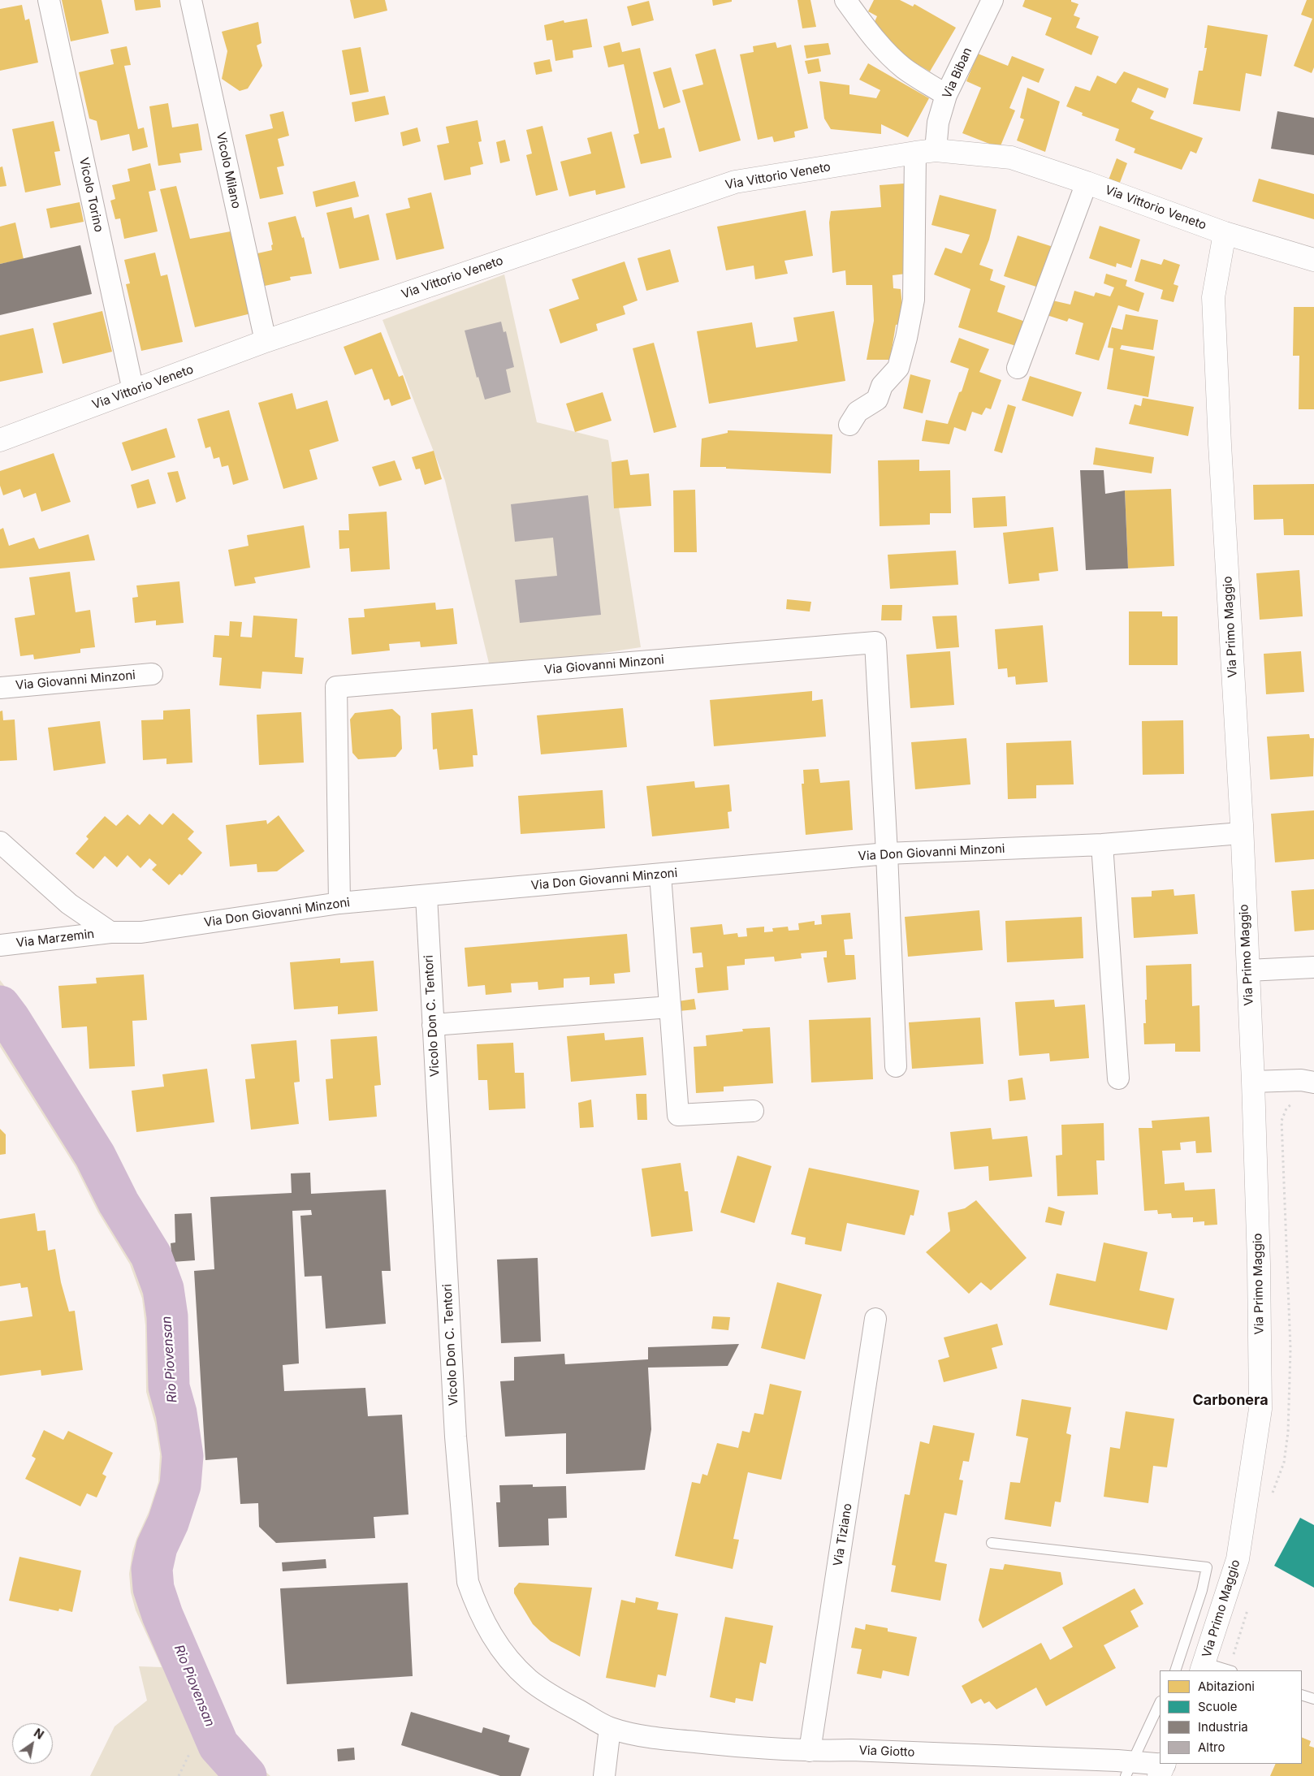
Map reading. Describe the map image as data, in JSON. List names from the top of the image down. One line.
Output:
{"streets":{"street":["Via Biban","Vicolo Milano","Via Vittorio Veneto","Vicolo Torino","Via Primo Maggio","Via Giovanni Minzoni","Via Don Giovanni Minzoni","Via Marzemin","Vicolo Don C. Tentori","Via Tiziano","Via Giotto"]},"crossings":[["Via Biban","Via Vittorio Veneto"],["Vicolo Milano","Via Vittorio Veneto"],["Via Vittorio Veneto","Vicolo Torino"],["Via Vittorio Veneto","Via Primo Maggio"],["Via Primo Maggio","Via Don Giovanni Minzoni"],["Via Giovanni Minzoni","Via Don Giovanni Minzoni"],["Via Don Giovanni Minzoni","Via Marzemin"],["Via Don Giovanni Minzoni","Vicolo Don C. Tentori"],["Vicolo Don C. Tentori","Via Giotto"],["Via Tiziano","Via Giotto"]],"districts":["Carbonera"],"water":["Rio Piovensan"],"legend":["Abitazioni","Scuole","Industria","Altro"],"north":"top right"}
